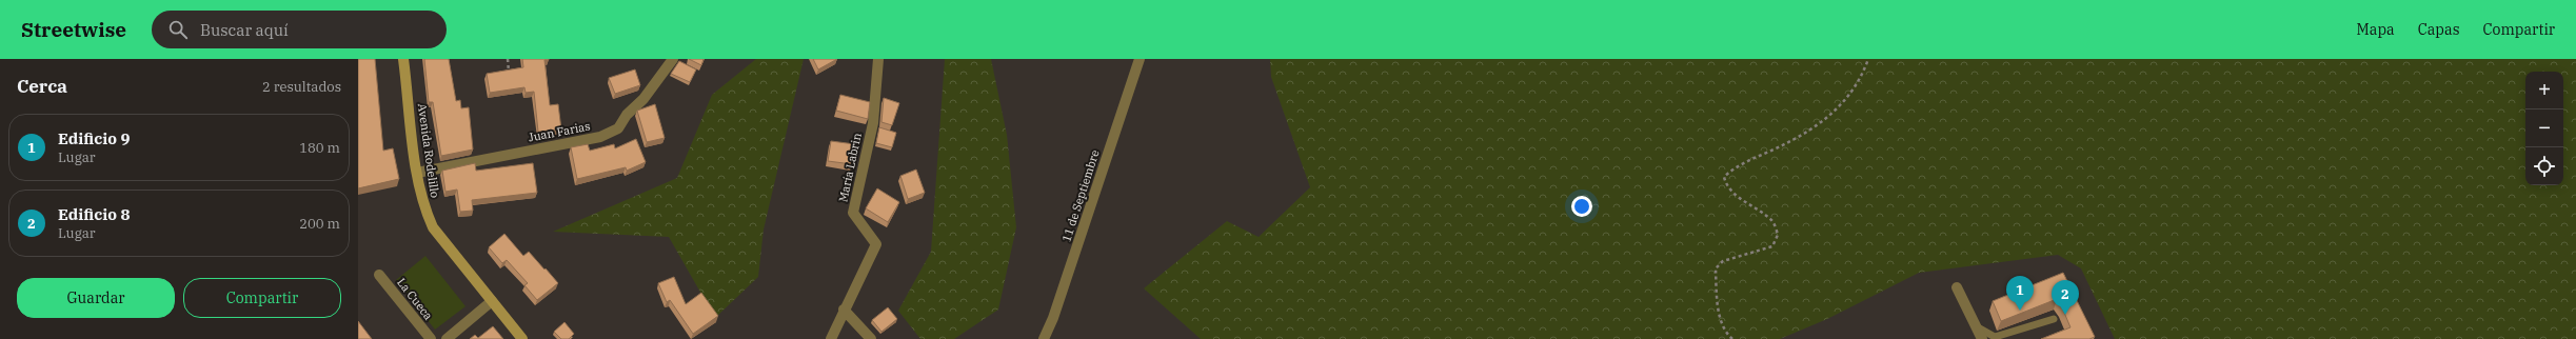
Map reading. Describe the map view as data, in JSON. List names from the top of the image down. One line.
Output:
{"streets":{"street":["Juan Farias","Avenida Rodelillo","María Labrin","11 de Septiembre","La Cueca"]},"crossings":[["Juan Farias","Avenida Rodelillo"]],"page":{"header":"Streetwise","search":"Buscar aquí","nav":["Mapa","Capas","Compartir"],"heading":["Cerca","2 resultados"],"map_buttons":["+","−"],"list":[{"mark":"1","name":"Edificio 9","note":"Lugar","value":"180 m"},{"mark":"2","name":"Edificio 8","note":"Lugar","value":"200 m"}],"buttons":["Guardar","Compartir"],"pins":["1","2"]}}
